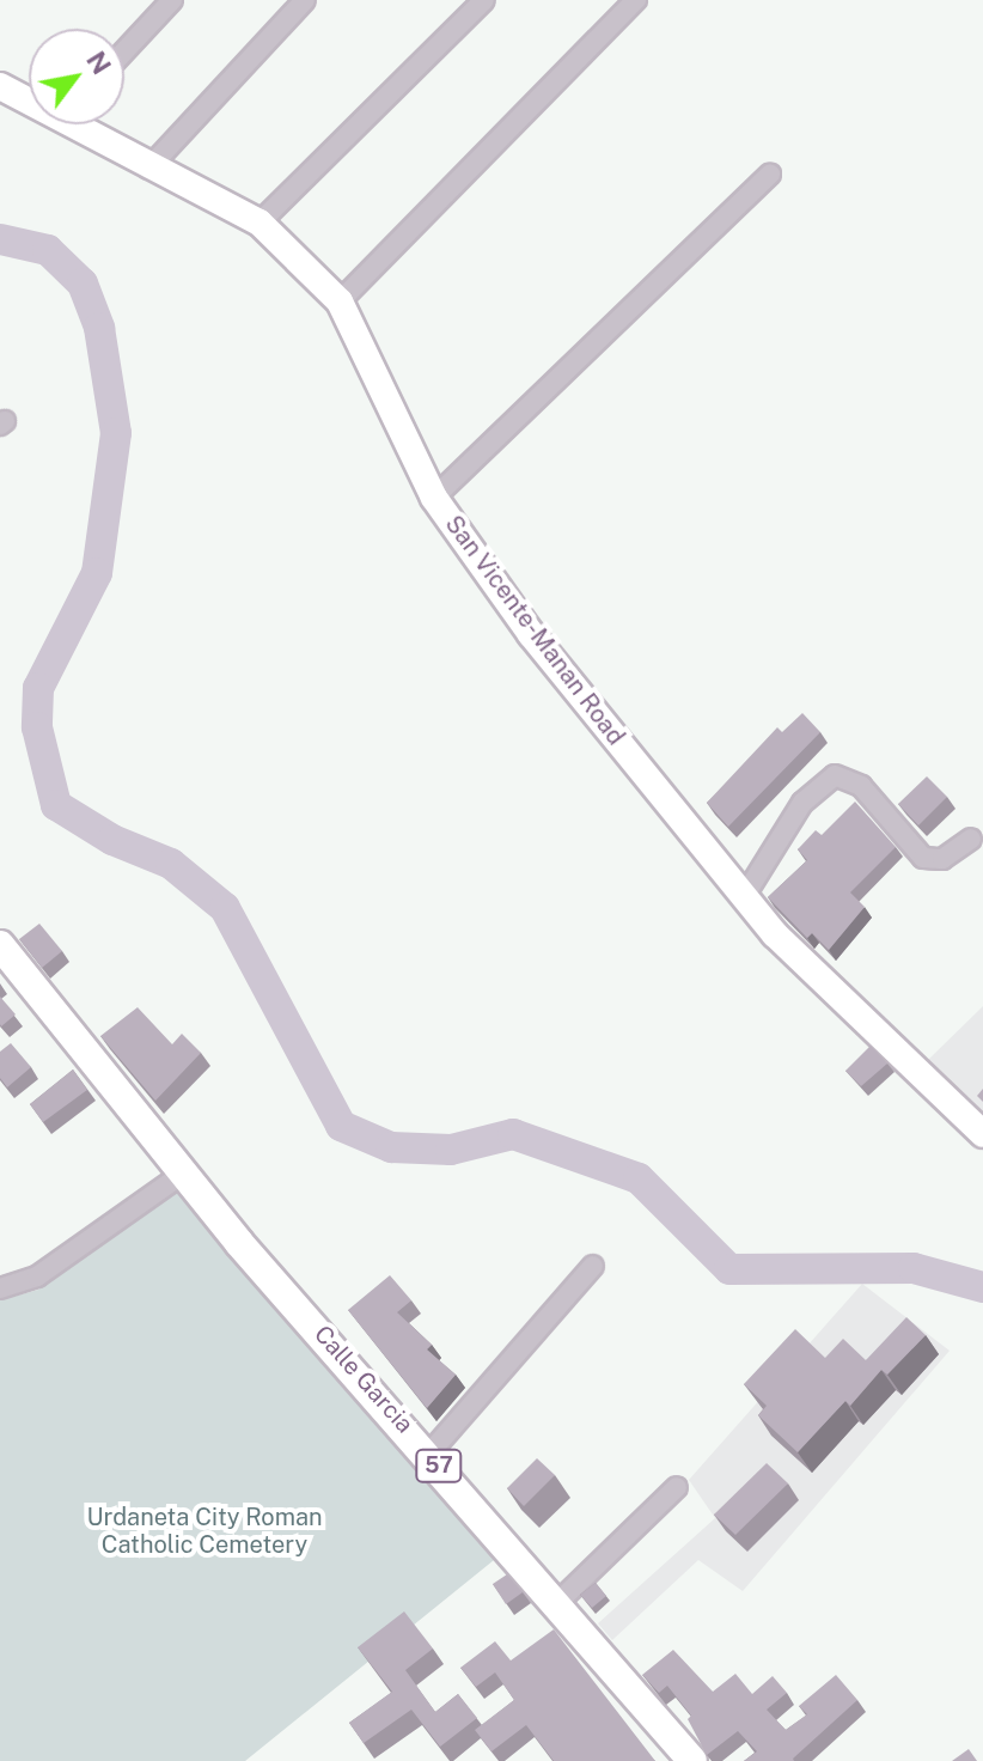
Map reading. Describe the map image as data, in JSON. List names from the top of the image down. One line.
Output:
{"streets":{"main road":["Calle Garcia","57"],"street":["San Vicente-Manan Road"]},"crossings":[["Calle Garcia","57"]],"parks":["Urdaneta City Roman Catholic Cemetery"],"north":"top right"}
